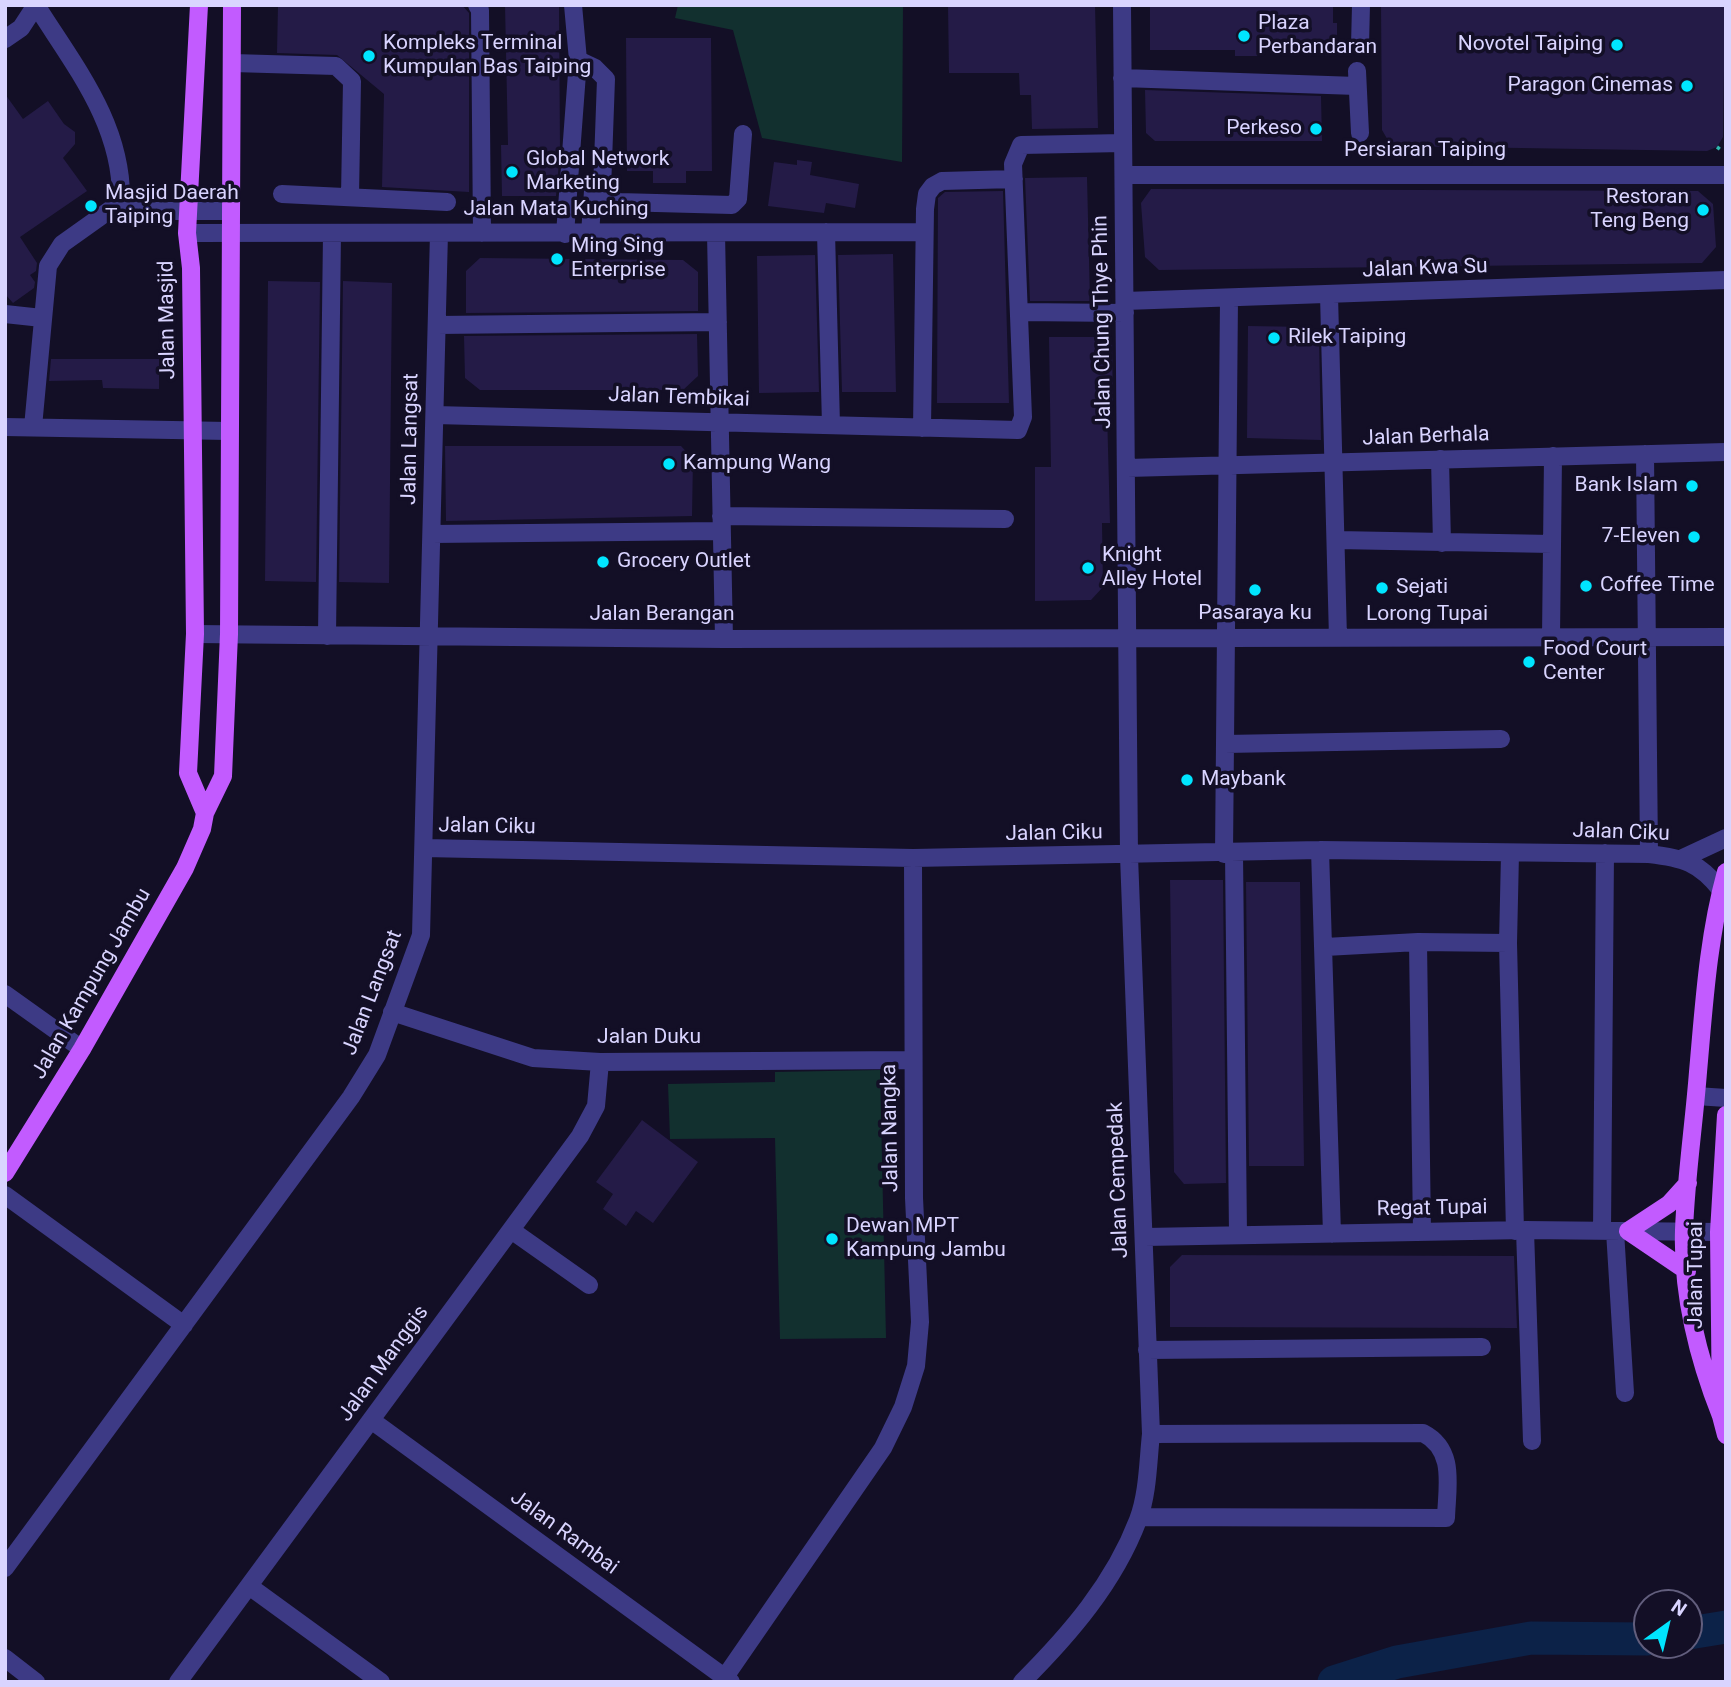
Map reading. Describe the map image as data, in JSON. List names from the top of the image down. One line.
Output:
{"streets":{"main road":["Jalan Masjid","Jalan Kampung Jambu","Jalan Tupai"],"street":["Persiaran Taiping","Jalan Mata Kuching","Jalan Kwa Su","Jalan Chung Thye Phin","Jalan Tembikai","Jalan Berhala","Jalan Langsat","Jalan Berangan","Lorong Tupai","Jalan Ciku","Jalan Duku","Jalan Nangka","Jalan Cempedak","Regat Tupai","Jalan Manggis","Jalan Rambai"]},"crossings":[["Persiaran Taiping","Jalan Chung Thye Phin"],["Jalan Mata Kuching","Jalan Masjid"],["Jalan Mata Kuching","Jalan Langsat"],["Jalan Kwa Su","Jalan Chung Thye Phin"],["Jalan Kwa Su","Jalan Tembikai"],["Jalan Masjid","Jalan Berangan"],["Jalan Chung Thye Phin","Jalan Berhala"],["Jalan Chung Thye Phin","Jalan Berangan"],["Jalan Chung Thye Phin","Lorong Tupai"],["Jalan Chung Thye Phin","Jalan Cempedak"],["Jalan Tembikai","Jalan Langsat"],["Jalan Langsat","Jalan Berangan"],["Jalan Langsat","Jalan Ciku"],["Jalan Langsat","Jalan Duku"],["Jalan Berangan","Lorong Tupai"],["Jalan Berangan","Jalan Kampung Jambu"],["Jalan Berangan","Jalan Cempedak"],["Lorong Tupai","Jalan Cempedak"],["Jalan Ciku","Jalan Nangka"],["Jalan Ciku","Jalan Cempedak"],["Jalan Duku","Jalan Nangka"],["Jalan Duku","Jalan Manggis"],["Jalan Nangka","Jalan Rambai"],["Jalan Cempedak","Regat Tupai"],["Regat Tupai","Jalan Tupai"],["Jalan Manggis","Jalan Rambai"]],"places":["Plaza Perbandaran","Novotel Taiping","Kompleks Terminal Kumpulan Bas Taiping","Paragon Cinemas","Perkeso","Global Network Marketing","Masjid Daerah Taiping","Restoran Teng Beng","Ming Sing Enterprise","Rilek Taiping","Kampung Wang","Bank Islam","7-Eleven","Grocery Outlet","Knight Alley Hotel","Coffee Time","Sejati","Pasaraya ku","Food Court Center","Maybank","Dewan MPT Kampung Jambu"],"north":"top right"}
